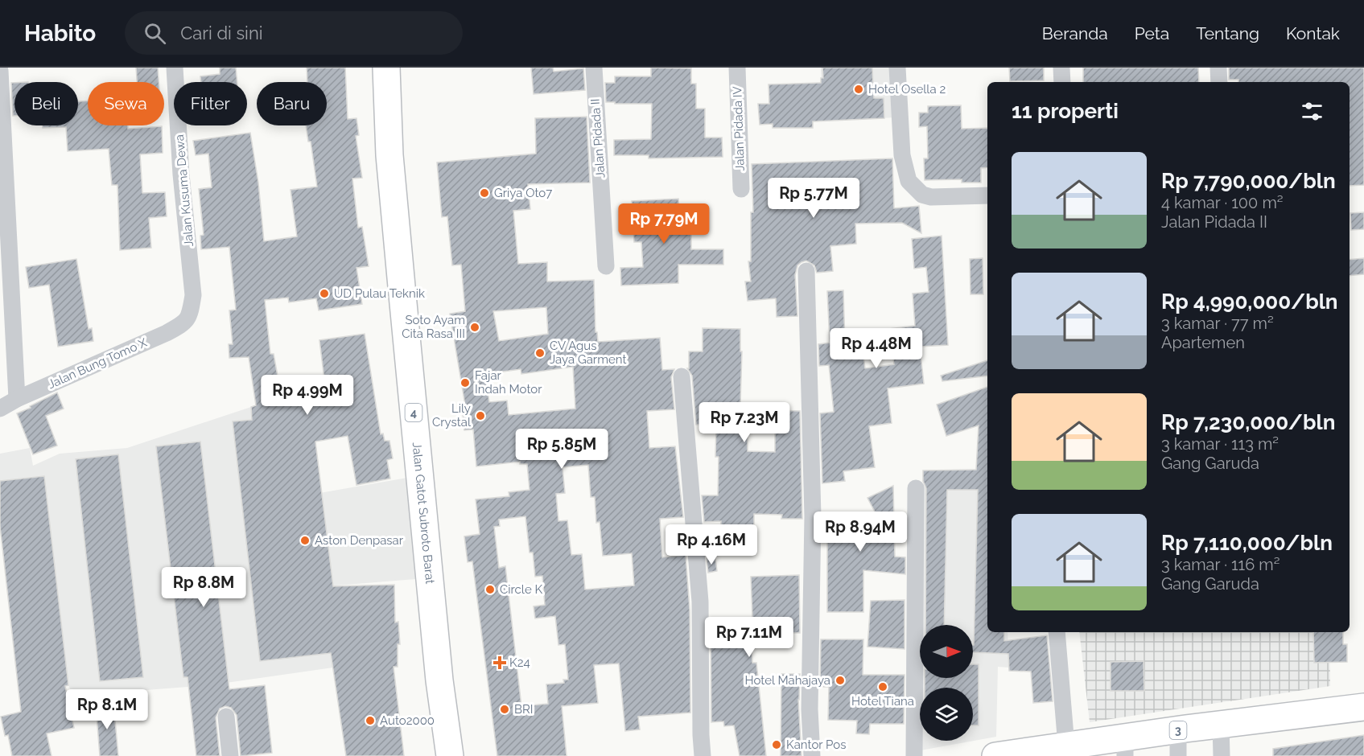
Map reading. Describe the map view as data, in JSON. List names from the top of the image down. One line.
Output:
{"streets":{"highway":["4","Jalan Gatot Subroto Barat","3"],"street":["Jalan Pidada IV","Jalan Pidada II","Jalan Kusuma Dewa","Jalan Bung Tomo X"]},"crossings":[["Jalan Kusuma Dewa","Jalan Bung Tomo X"]],"places":{"other":["Hotel Osella 2","Griya Oto7","UD Pulau Teknik","Soto Ayam Cita Rasa III","CV Agus Jaya Garment","Fajar Indah Motor","Lily Crystal","Aston Denpasar","Circle K","Hotel Mahajaya","Hotel Tiana","BRI","Auto2000","Kantor Pos"],"health":["K24"]},"north":"right","page":{"header":"Habito","search":"Cari di sini","nav":["Beranda","Peta","Tentang","Kontak"],"chip":["Beli","Sewa","Filter","Baru"],"heading":"11 properti","list":[{"name":"Rp 7,790,000/bln","note":"4 kamar · 100 m² · Jalan Pidada II"},{"name":"Rp 4,990,000/bln","note":"3 kamar · 77 m² · Apartemen"},{"name":"Rp 7,230,000/bln","note":"3 kamar · 113 m² · Gang Garuda"},{"name":"Rp 7,110,000/bln","note":"3 kamar · 116 m² · Gang Garuda"}],"price":["Rp 5.77M","Rp 7.79M","Rp 4.48M","Rp 4.99M","Rp 7.23M","Rp 5.85M","Rp 8.94M","Rp 4.16M","Rp 8.8M","Rp 7.11M","Rp 8.1M"]}}
